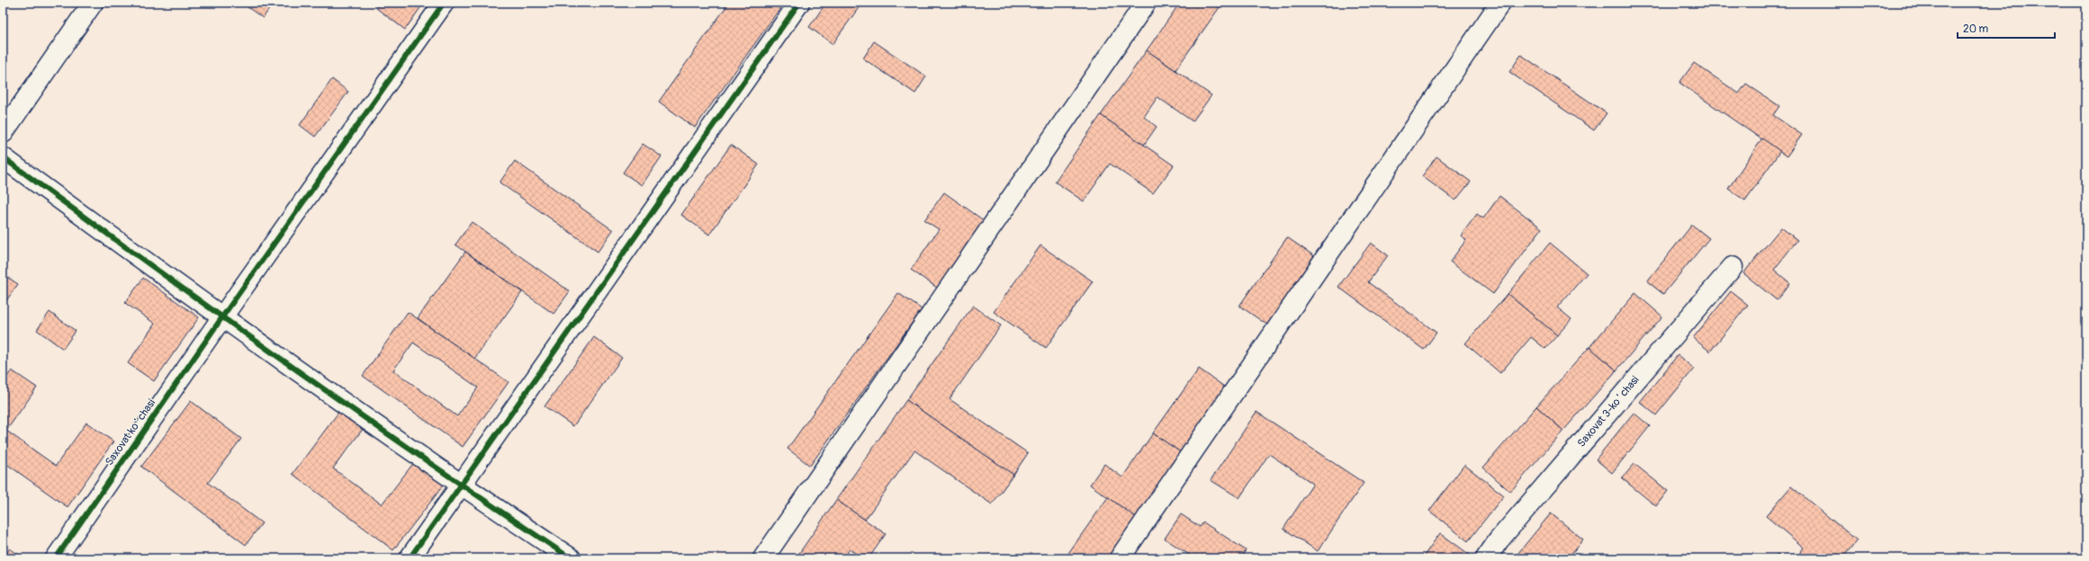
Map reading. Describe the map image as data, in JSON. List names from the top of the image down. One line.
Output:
{"streets":{"street":["Saxovat 3-koʻchasi","Saxovat koʻchasi"]},"scale_bar":"20 m"}
